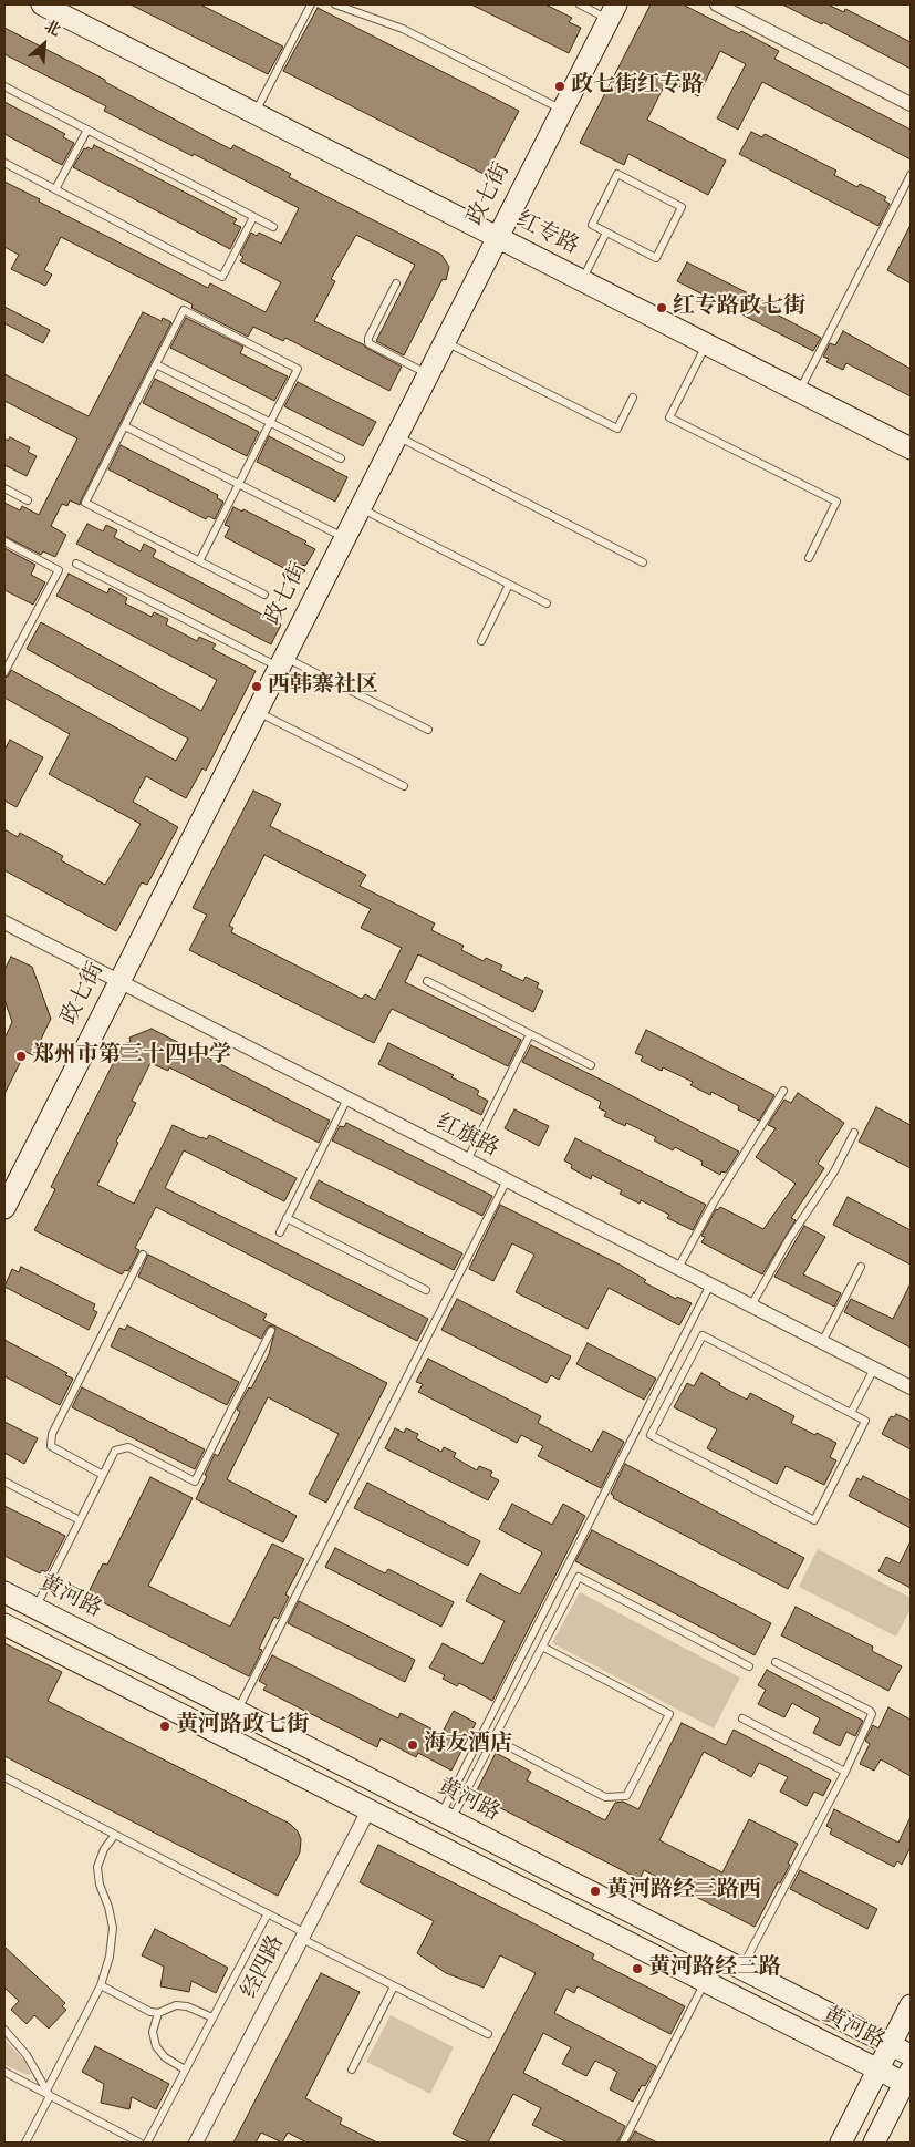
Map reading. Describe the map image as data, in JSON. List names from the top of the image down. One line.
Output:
{"streets":{"street":["政七街","红专路","红旗路","黄河路","经四路"]},"crossings":[["政七街","红专路"],["政七街","红旗路"],["黄河路","经四路"]],"places":["政七街红专路","红专路政七街","西韩寨社区","郑州市第三十四中学","黄河路政七街","海友酒店","黄河路经三路西","黄河路经三路"],"north":"top right"}
